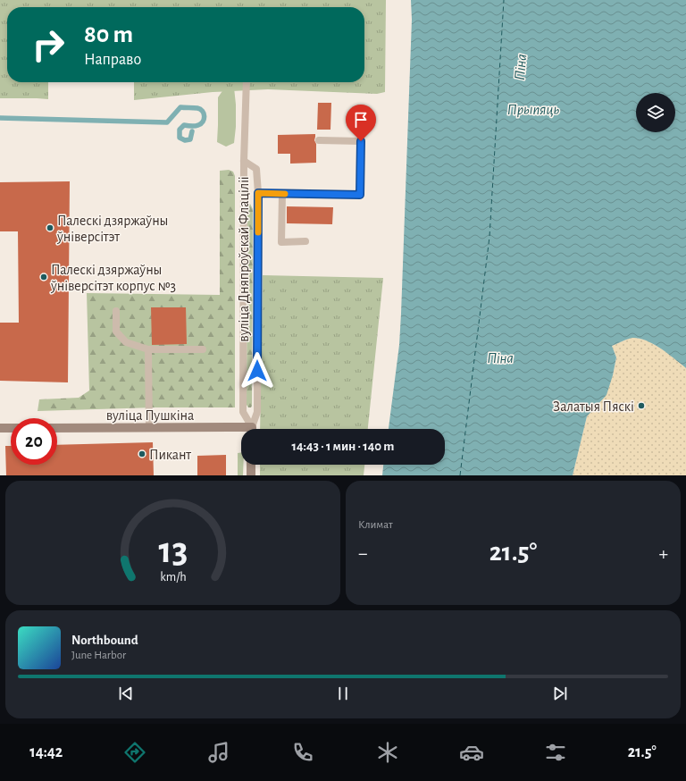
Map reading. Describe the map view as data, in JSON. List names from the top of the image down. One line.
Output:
{"streets":{"street":["вуліца Пушкіна"],"lane":["вуліца Дняпроўскай Флаціліі"]},"water":["Піна","Прыпяць"],"places":["Палескі дзяржаўны ўніверсітэт","Палескі дзяржаўны ўніверсітэт корпус №3","Залатыя Пяскі","Пикант"],"page":{"turn":["80 m","Направо"],"limit":"20","trip":"14:43 · 1 мин · 140 m","tile":"Климат","heat":["−","21.5°","+"],"song":["Northbound","June Harbor"],"tabs":["14:42","21.5°"],"gauge":["13","km/h"]}}
